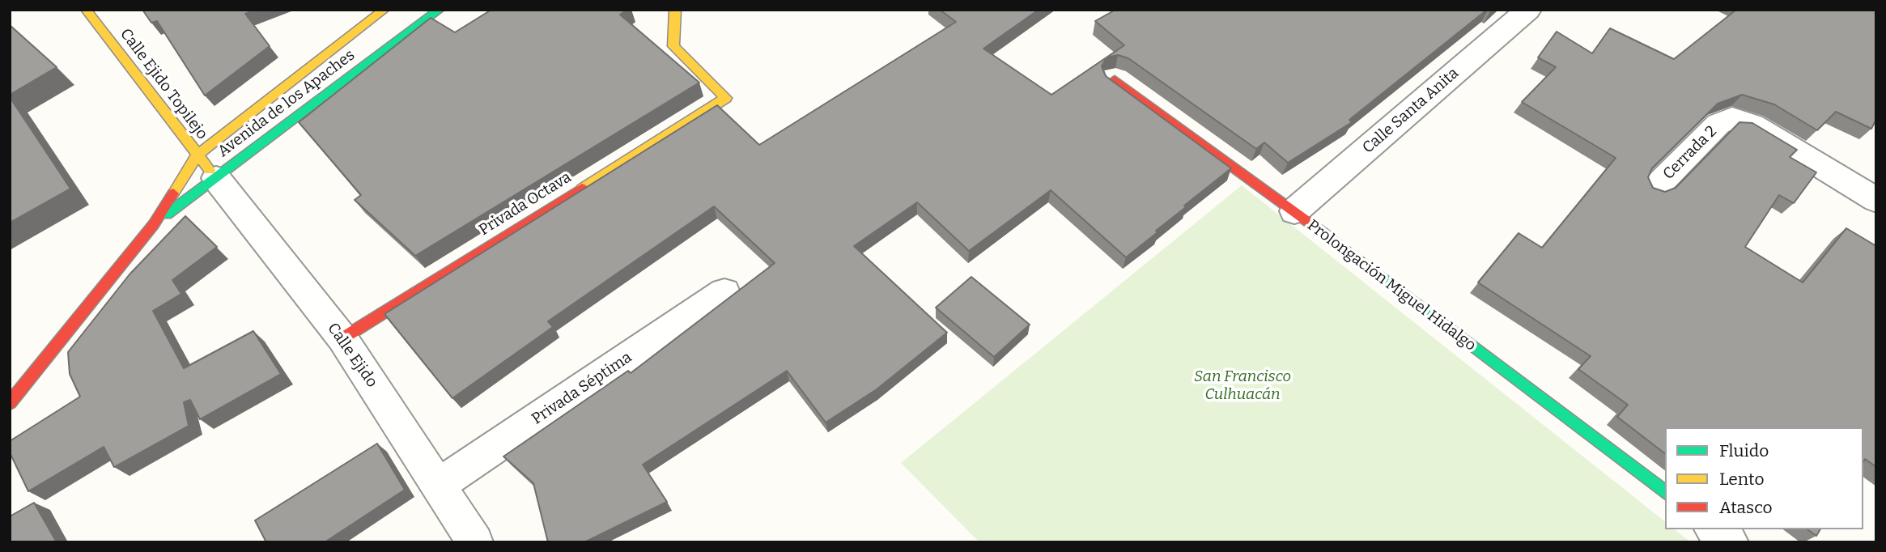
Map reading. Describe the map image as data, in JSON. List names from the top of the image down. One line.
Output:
{"streets":{"street":["Calle Ejido Topilejo","Avenida de los Apaches","Calle Santa Anita","Cerrada 2","Privada Octava","Prolongación Miguel Hidalgo","Calle Ejido","Privada Séptima"]},"crossings":[["Calle Ejido Topilejo","Avenida de los Apaches"],["Calle Ejido Topilejo","Calle Ejido"],["Avenida de los Apaches","Calle Ejido"],["Calle Santa Anita","Prolongación Miguel Hidalgo"],["Privada Octava","Calle Ejido"],["Calle Ejido","Privada Séptima"]],"parks":["San Francisco Culhuacán"],"legend":["Fluido","Lento","Atasco"]}
